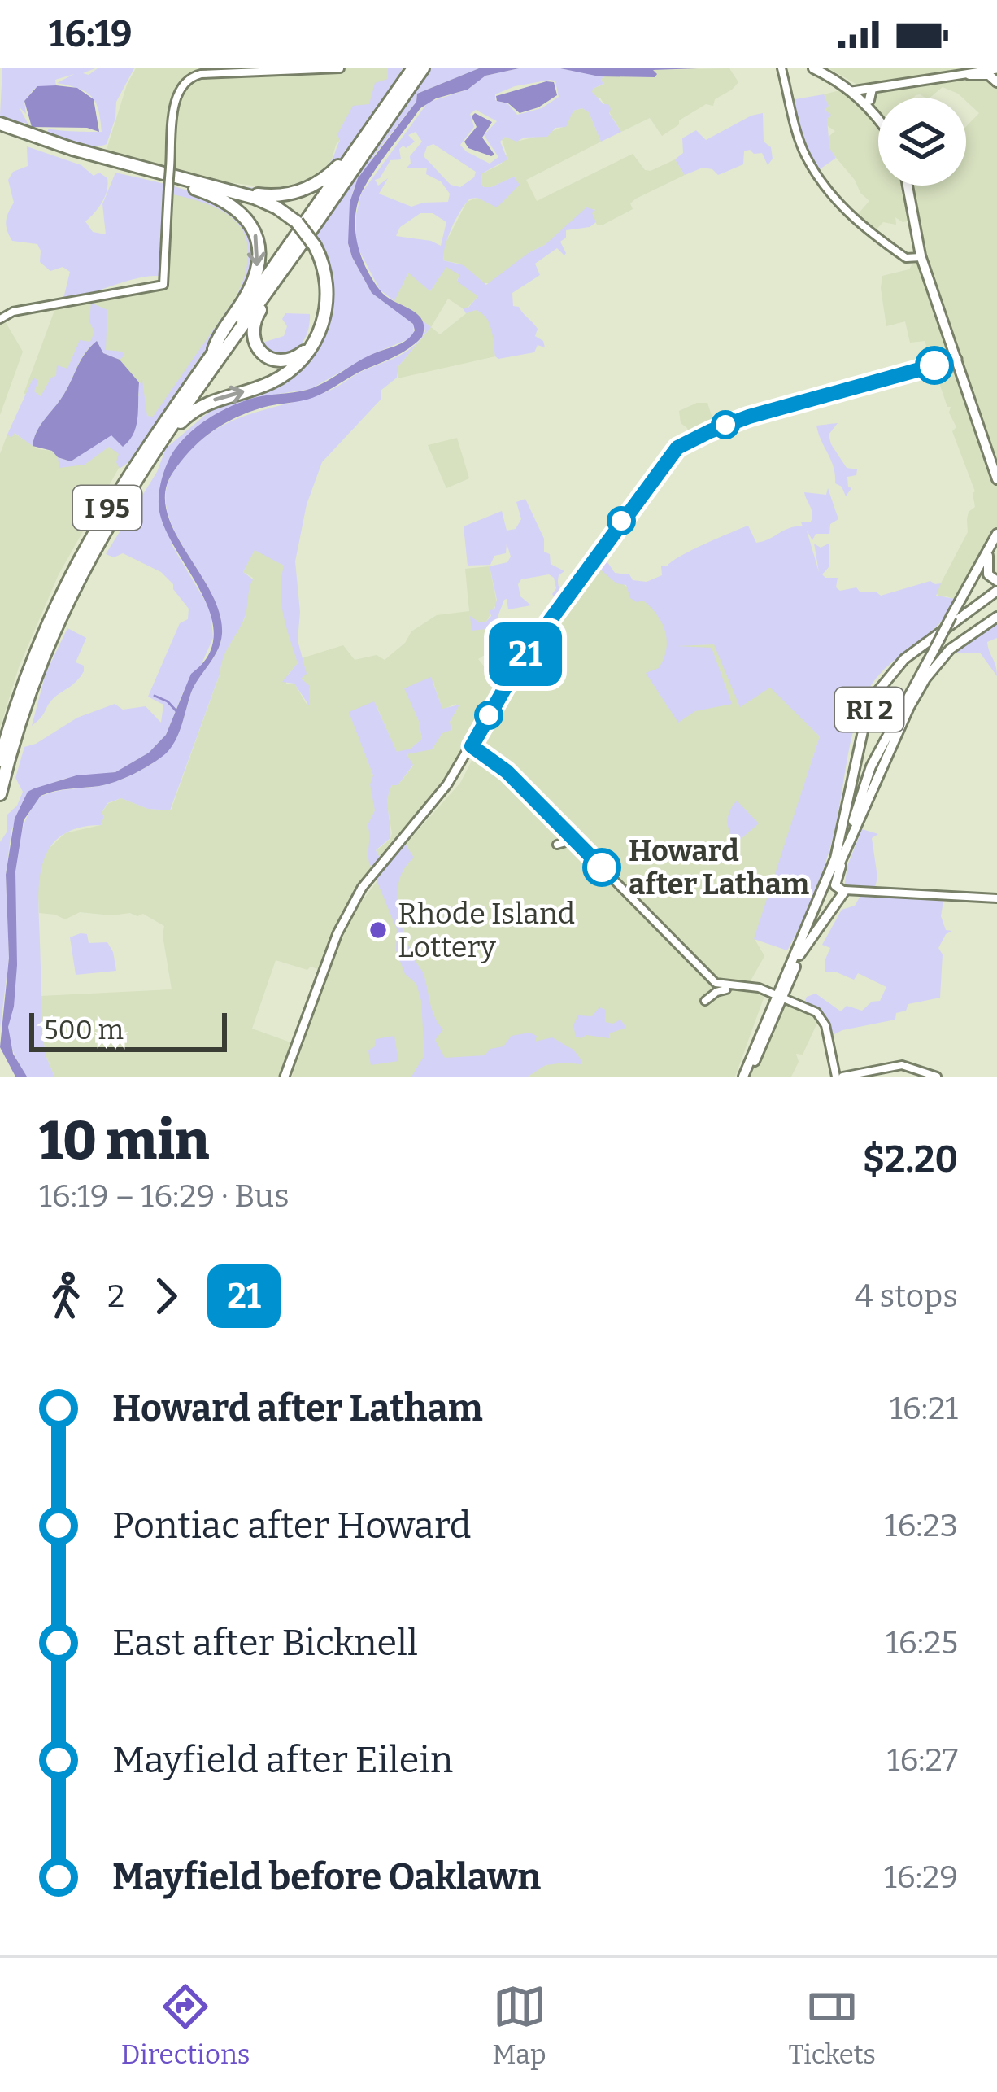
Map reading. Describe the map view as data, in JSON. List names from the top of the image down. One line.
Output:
{"streets":{"highway":["I 95"],"main road":["RI 2"]},"places":["Howard after Latham","Rhode Island Lottery"],"lines":["bus line 21"],"scale_bar":"500 m","page":{"status":"16:19","on_map":"21","scale":"500 m","heading":["10 min","16:19 – 16:29 · Bus","$2.20"],"legs":["2","21","4 stops"],"list":[{"name":"Howard after Latham","value":"16:21"},{"name":"Pontiac after Howard","value":"16:23"},{"name":"East after Bicknell","value":"16:25"},{"name":"Mayfield after Eilein","value":"16:27"},{"name":"Mayfield before Oaklawn","value":"16:29"}],"tabs":["Directions","Map","Tickets"]}}
